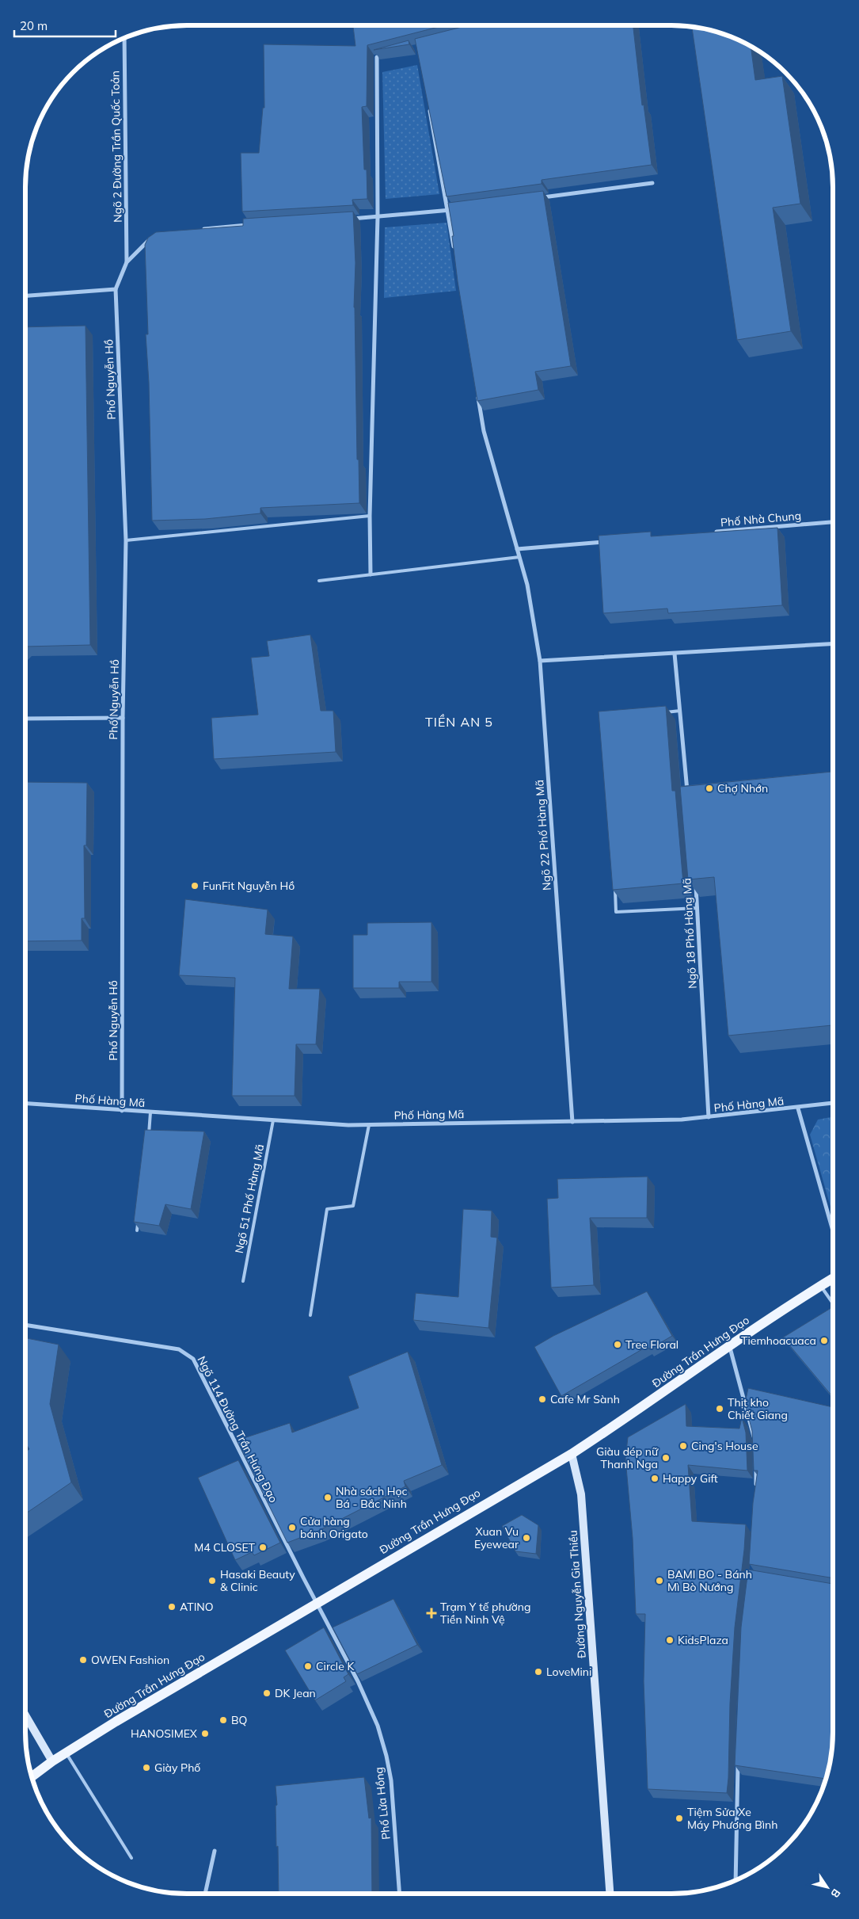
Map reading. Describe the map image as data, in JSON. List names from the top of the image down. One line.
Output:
{"streets":{"main road":["Đường Trần Hưng Đạo"],"street":["Ngõ 2 Đường Trần Quốc Toản","Phố Nguyễn Hồ","Phố Nhà Chung","Ngõ 22 Phố Hàng Mã","Ngõ 18 Phố Hàng Mã","Phố Hàng Mã","Ngõ 114 Đường Trần Hưng Đạo","Đường Nguyễn Gia Thiều","Phố Lửa Hồng"],"lane":["Ngõ 51 Phố Hàng Mã"]},"crossings":[["Phố Nguyễn Hồ","Phố Hàng Mã"],["Ngõ 22 Phố Hàng Mã","Phố Hàng Mã"],["Ngõ 18 Phố Hàng Mã","Phố Hàng Mã"],["Phố Hàng Mã","Ngõ 51 Phố Hàng Mã"],["Đường Trần Hưng Đạo","Ngõ 114 Đường Trần Hưng Đạo"],["Đường Trần Hưng Đạo","Đường Nguyễn Gia Thiều"],["Đường Trần Hưng Đạo","Phố Lửa Hồng"],["Ngõ 114 Đường Trần Hưng Đạo","Phố Lửa Hồng"]],"districts":["TIỀN AN 5"],"places":{"other":["Chợ Nhớn","FunFit Nguyễn Hồ","Tiemhoacuaca","Tree Floral","Cafe Mr Sành","Thịt kho Chiết Giang","Cing's House","Giàu dép nữ Thanh Nga","Happy Gift","Nhà sách Học Bá - Bắc Ninh","Cửa hàng bánh Origato","Xuan Vu Eyewear","M4 CLOSET","Hasaki Beauty & Clinic","BAMI BO - Bánh Mì Bò Nướng","ATINO","KidsPlaza","OWEN Fashion","Circle K","LoveMini","DK Jean","BQ","HANOSIMEX","Giày Phố","Tiệm Sửa Xe Máy Phương Bình"],"health":["Trạm Y tế phường Tiền Ninh Vệ"]},"scale_bar":"20 m","north":"bottom right"}
